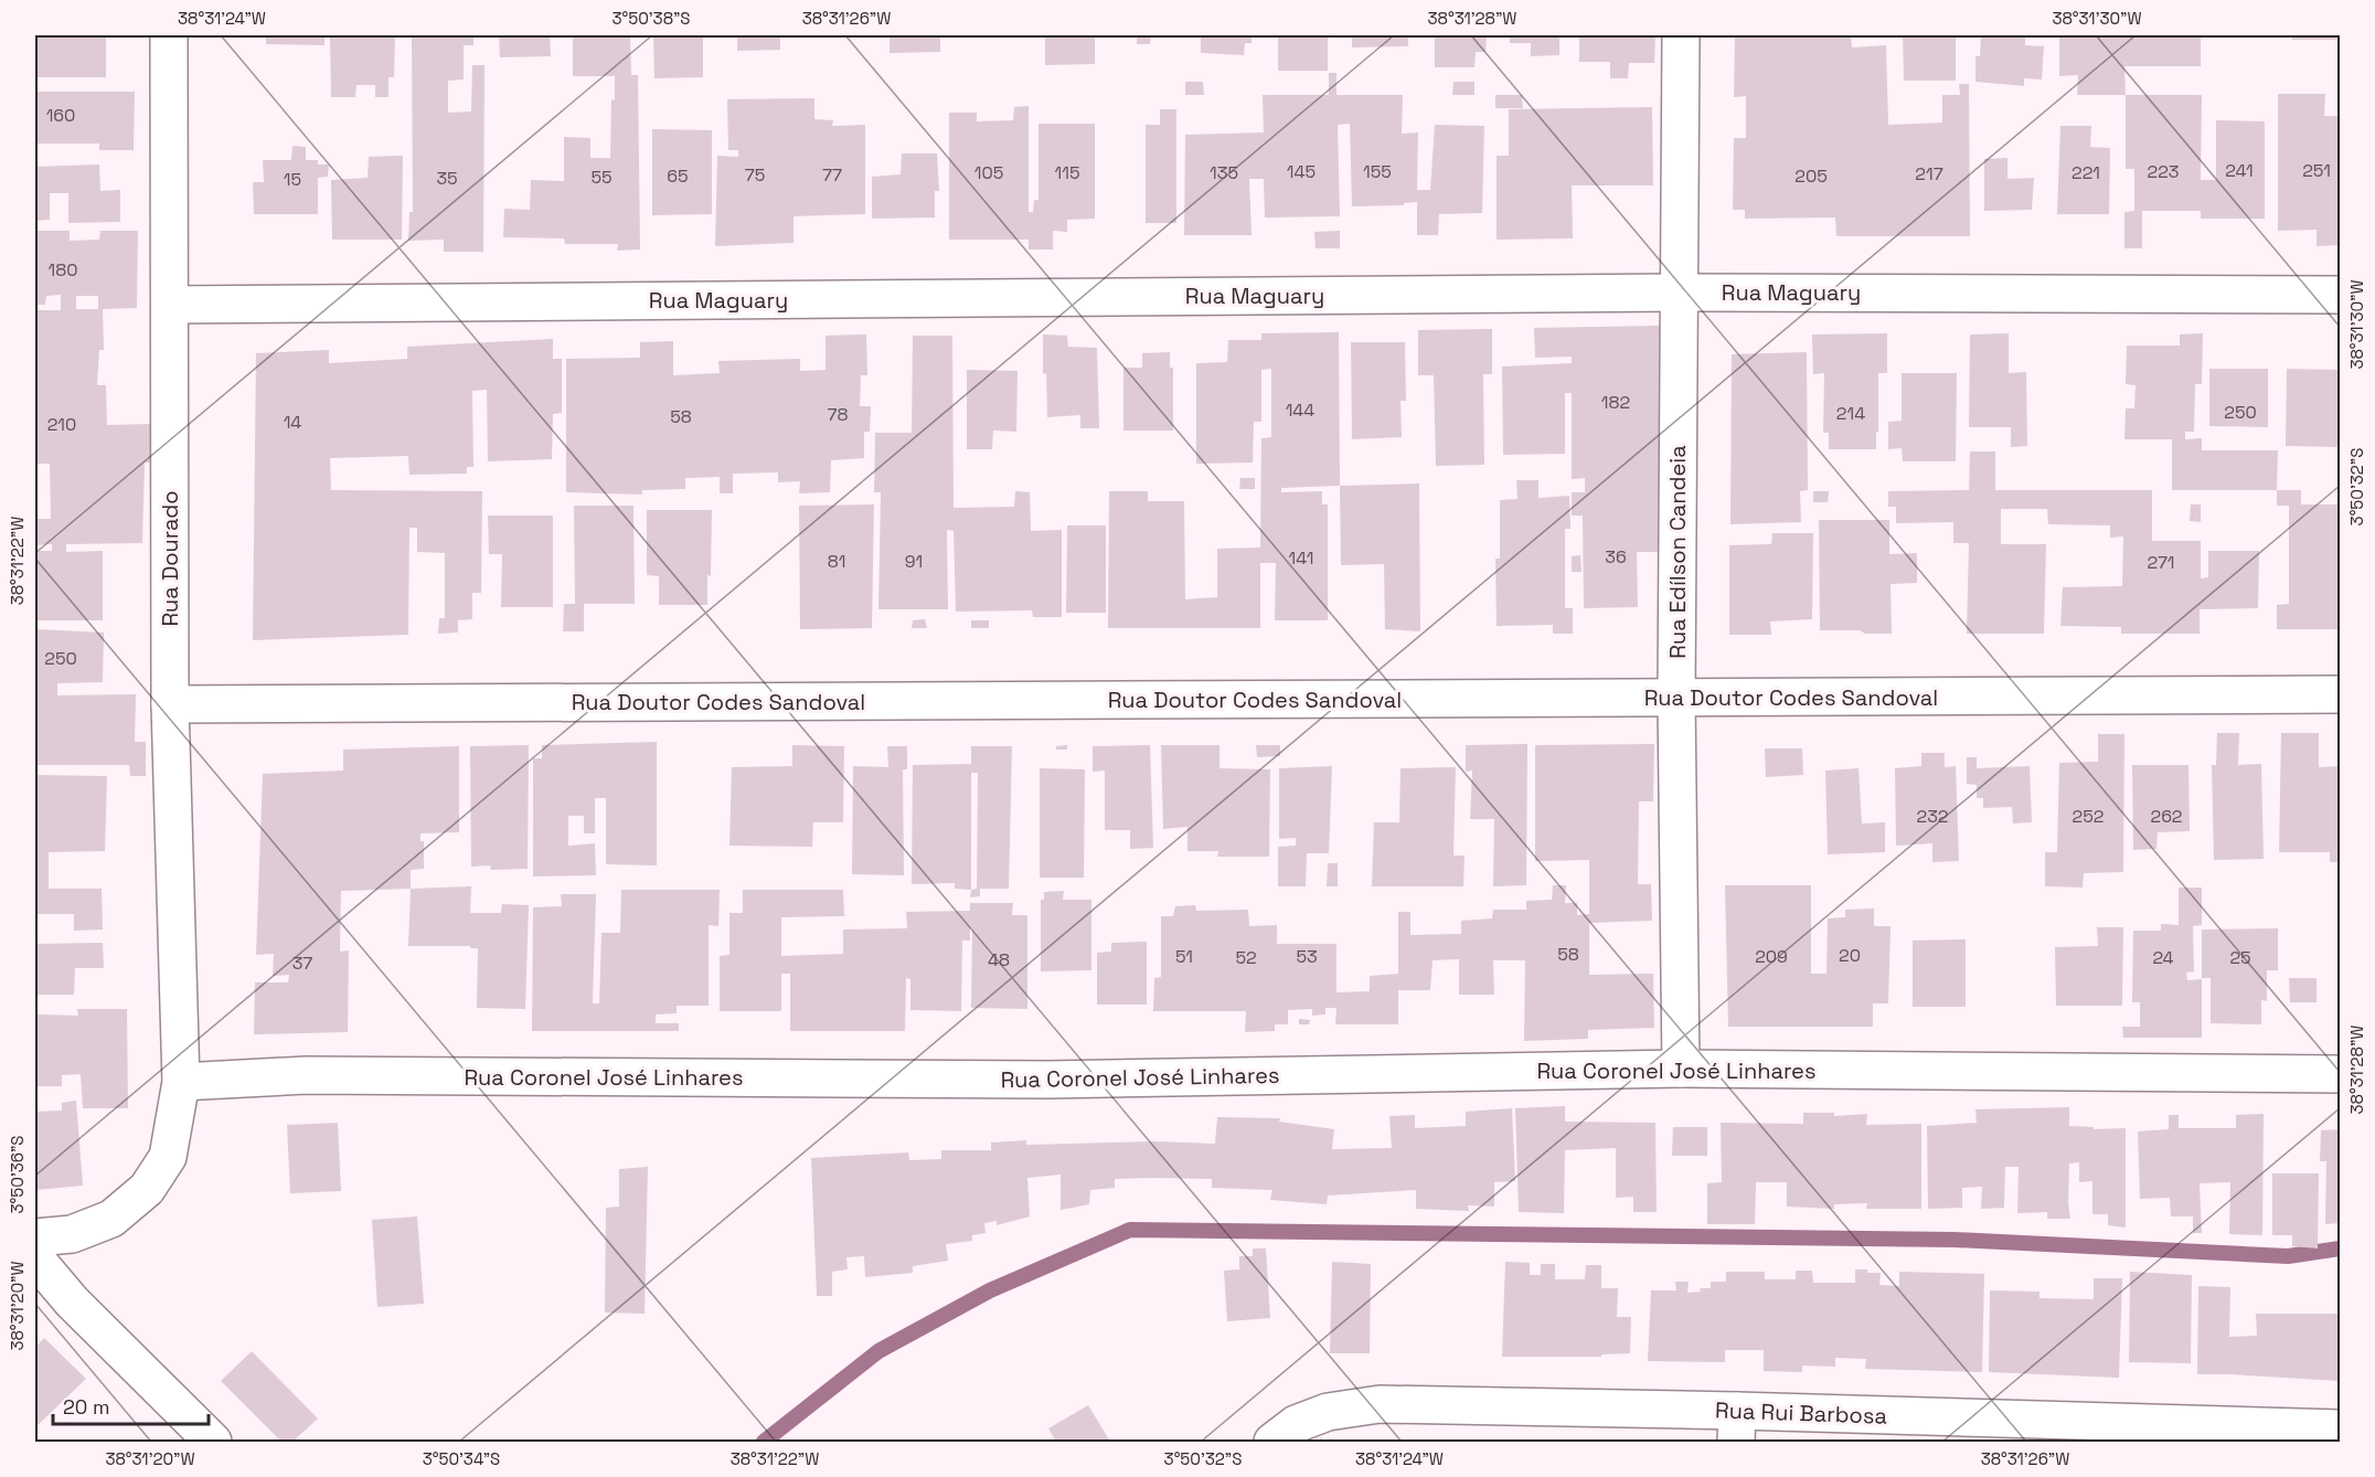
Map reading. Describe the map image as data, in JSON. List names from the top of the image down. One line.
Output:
{"streets":{"street":["Rua Maguary","Rua Edílson Candeia","Rua Dourado","Rua Doutor Codes Sandoval","Rua Coronel José Linhares","Rua Rui Barbosa"]},"crossings":[["Rua Maguary","Rua Edílson Candeia"],["Rua Maguary","Rua Dourado"],["Rua Edílson Candeia","Rua Doutor Codes Sandoval"],["Rua Edílson Candeia","Rua Coronel José Linhares"],["Rua Dourado","Rua Doutor Codes Sandoval"],["Rua Dourado","Rua Coronel José Linhares"]],"house_numbers":["160","241","251","145","155","223","105","115","135","221","217","75","77","65","205","55","35","15","180","182","144","250","214","78","58","14","210","36","141","81","91","271","250","232","252","262","58","20","51","53","209","52","24","25","48","37"],"scale_bar":"20 m","coordinates":["38°31'24\"W","3°50'38\"S","38°31'26\"W","38°31'28\"W","38°31'30\"W","3°50'32\"S","38°31'22\"W","3°50'36\"S","38°31'20\"W","3°50'34\"S"]}
